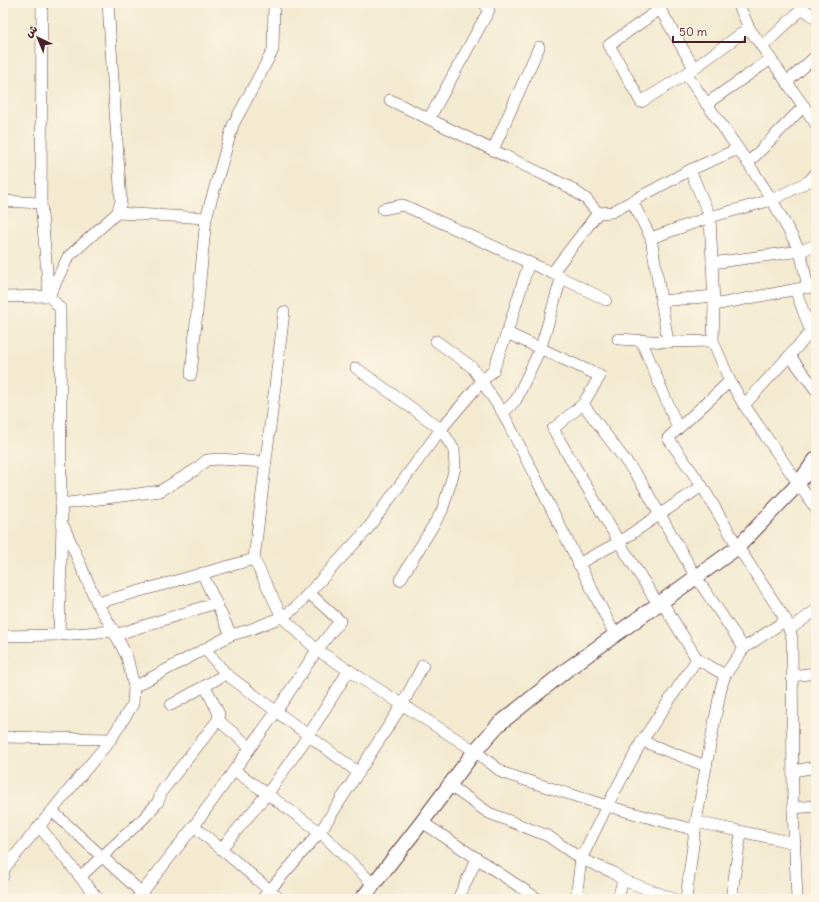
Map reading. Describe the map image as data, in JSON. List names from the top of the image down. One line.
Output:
{"scale_bar":"50 m","north":"top left"}
